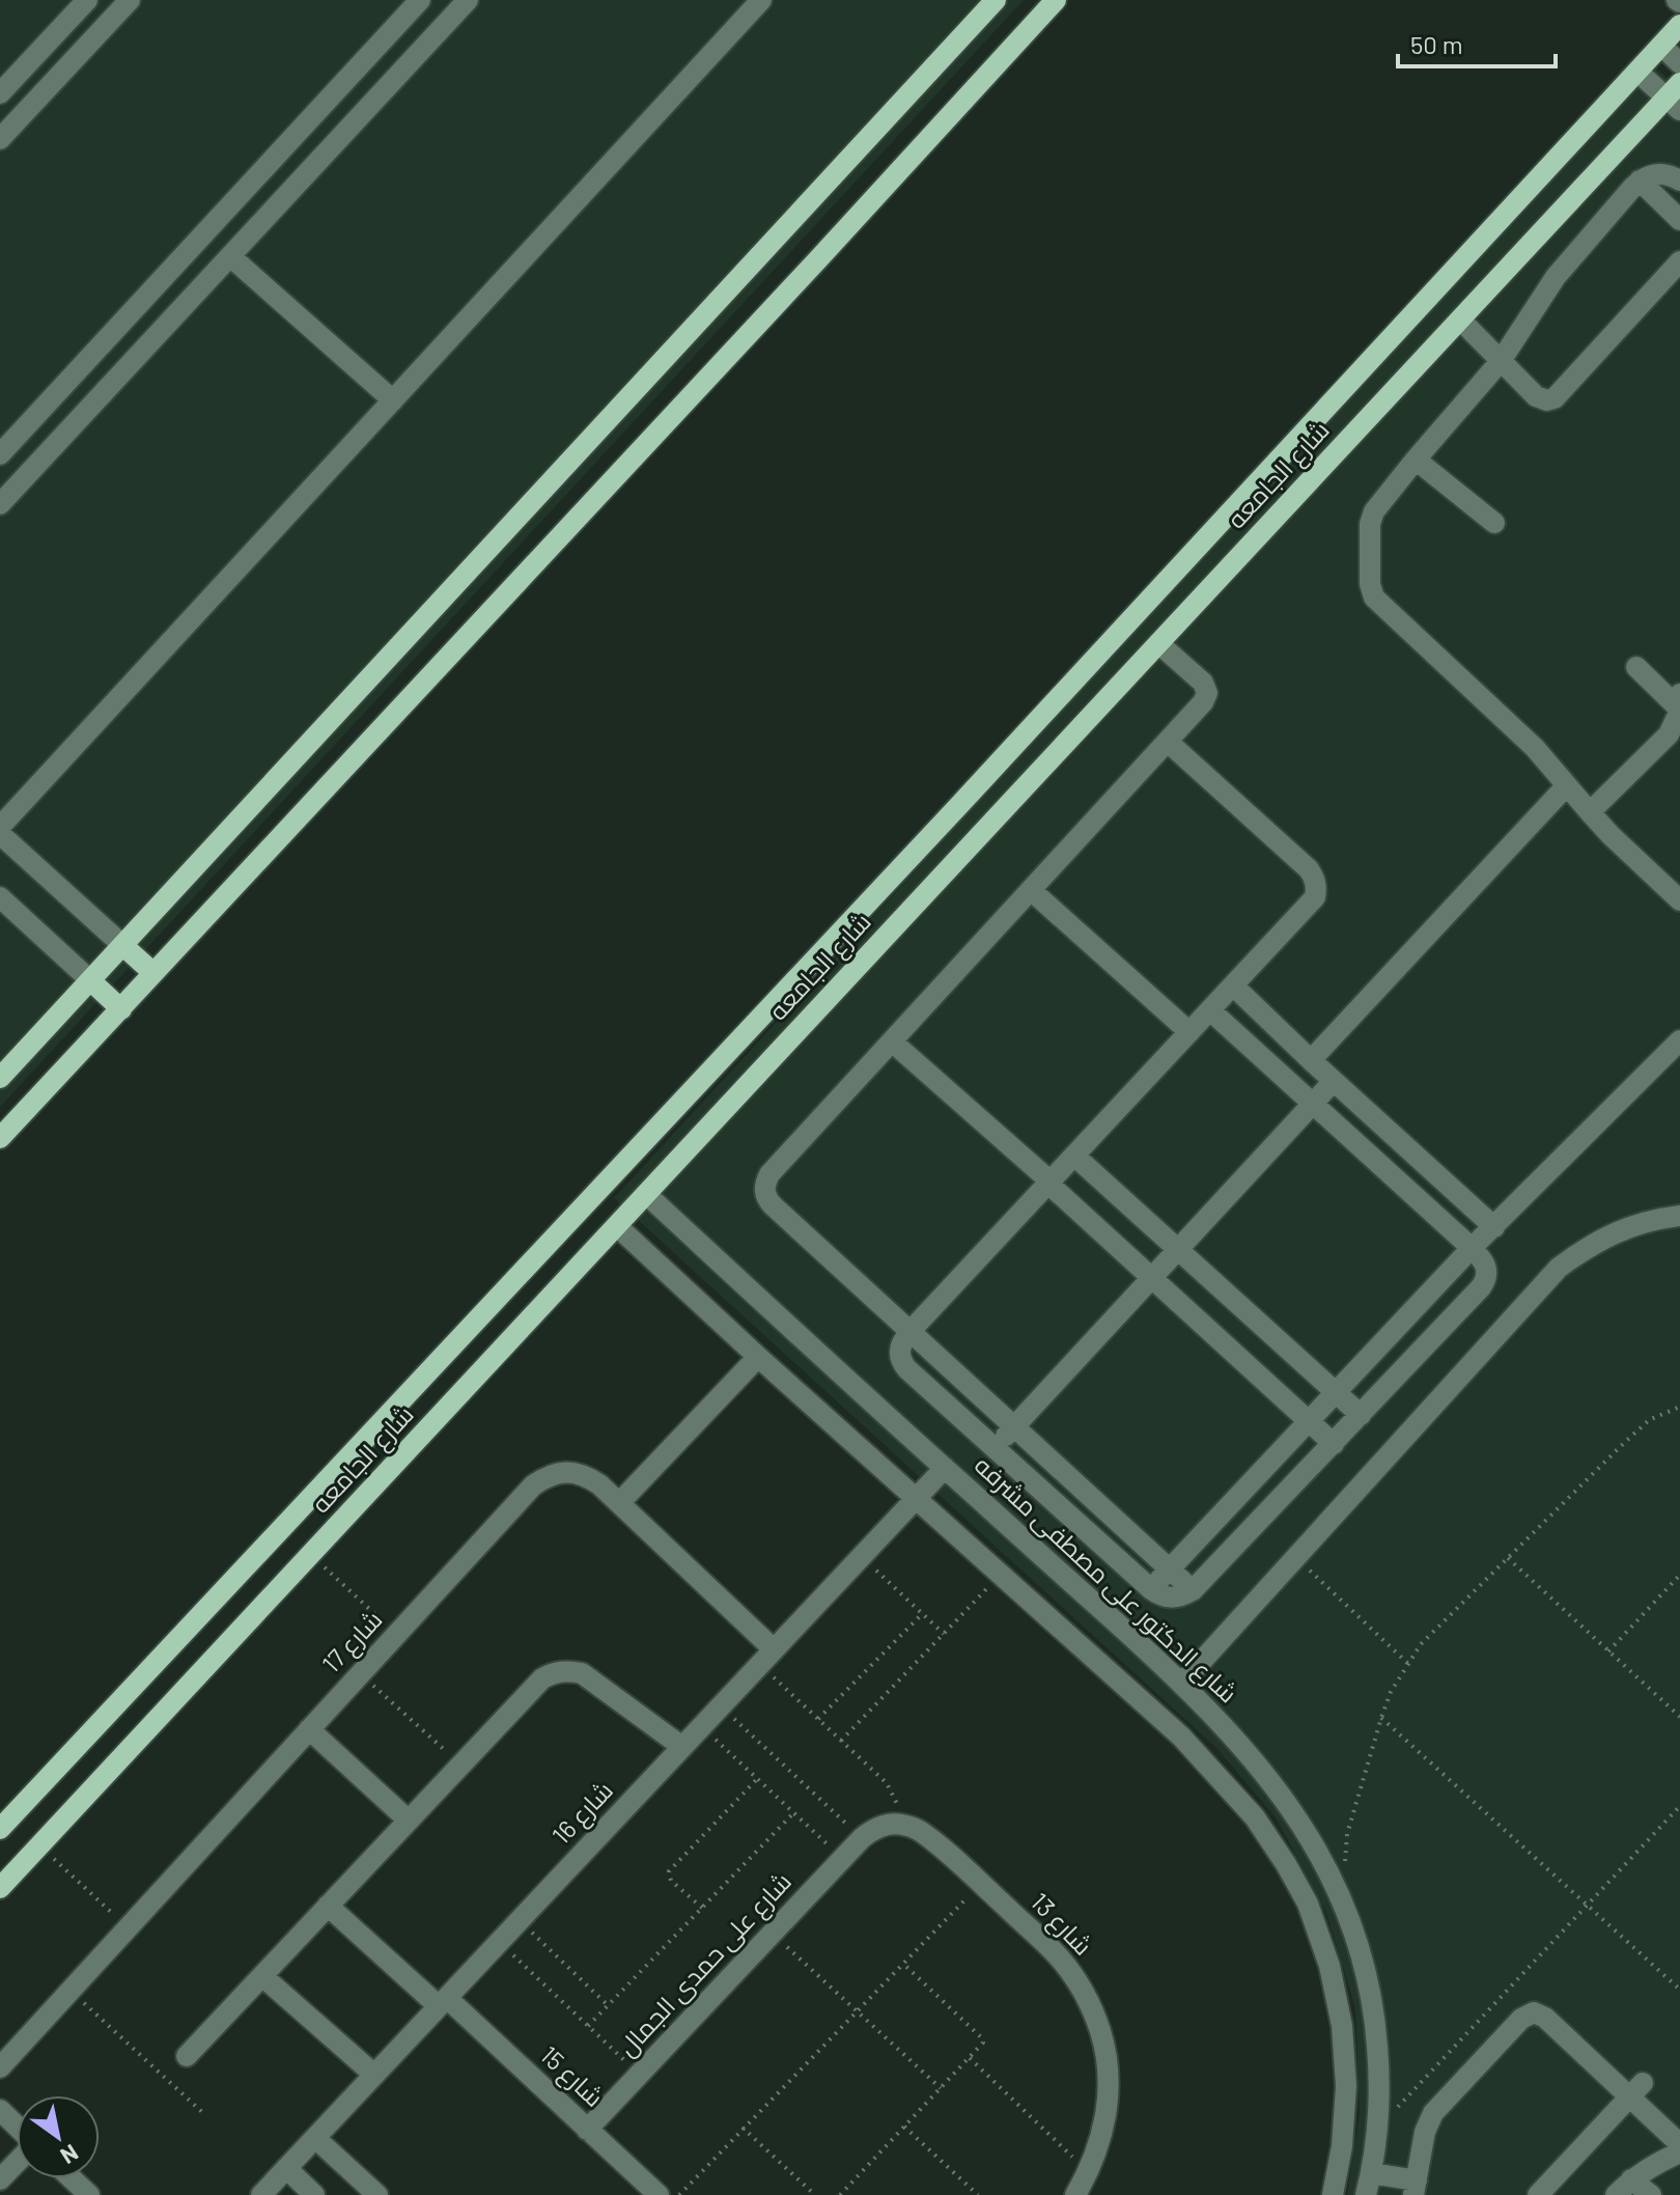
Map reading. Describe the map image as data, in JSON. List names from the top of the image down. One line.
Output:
{"streets":{"main road":["شارع الجامعه"],"street":["شارع الدكتور على مصطفى مشرفه","شارع 17","شارع 16","شارع 13","شارع على حمدى الجمال","شارع 15"]},"crossings":[["شارع الجامعه","شارع الدكتور على مصطفى مشرفه"],["شارع الدكتور على مصطفى مشرفه","شارع 16"],["شارع 17","شارع 16"],["شارع 16","شارع 15"],["شارع على حمدى الجمال","شارع 15"]],"scale_bar":"50 m","north":"bottom right"}
